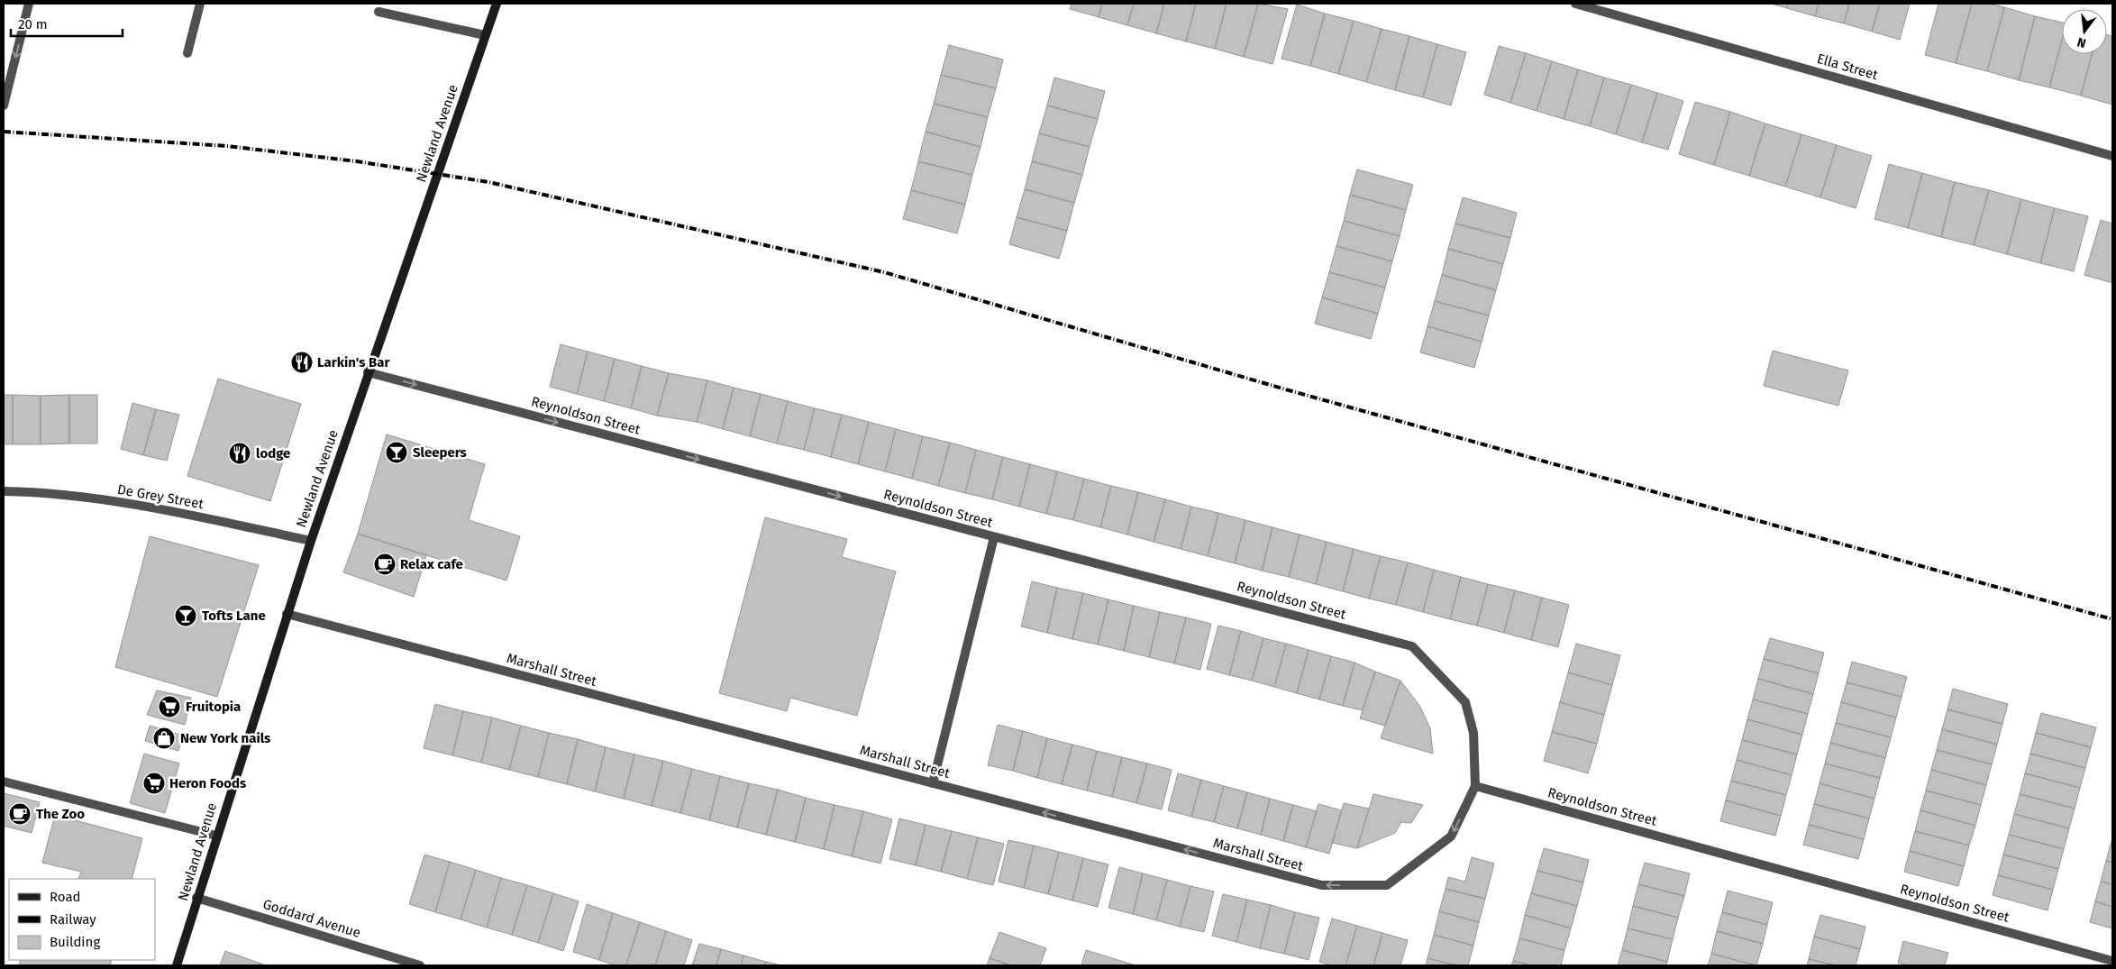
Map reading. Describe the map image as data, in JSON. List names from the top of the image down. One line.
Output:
{"streets":{"street":["Ella Street","Newland Avenue","Reynoldson Street","De Grey Street","Marshall Street","Goddard Avenue"]},"crossings":[["Newland Avenue","Reynoldson Street"],["Newland Avenue","De Grey Street"],["Newland Avenue","Marshall Street"],["Newland Avenue","Goddard Avenue"],["Reynoldson Street","Marshall Street"]],"one_way":["Marshall Street"],"places":{"restaurant":["Larkin's Bar","lodge"],"bar":["Sleepers","Tofts Lane"],"cafe":["Relax cafe","The Zoo"],"supermarket":["Fruitopia","Heron Foods"],"shop":["New York nails"]},"legend":["Road","Railway","Building"],"scale_bar":"20 m","north":"bottom"}
